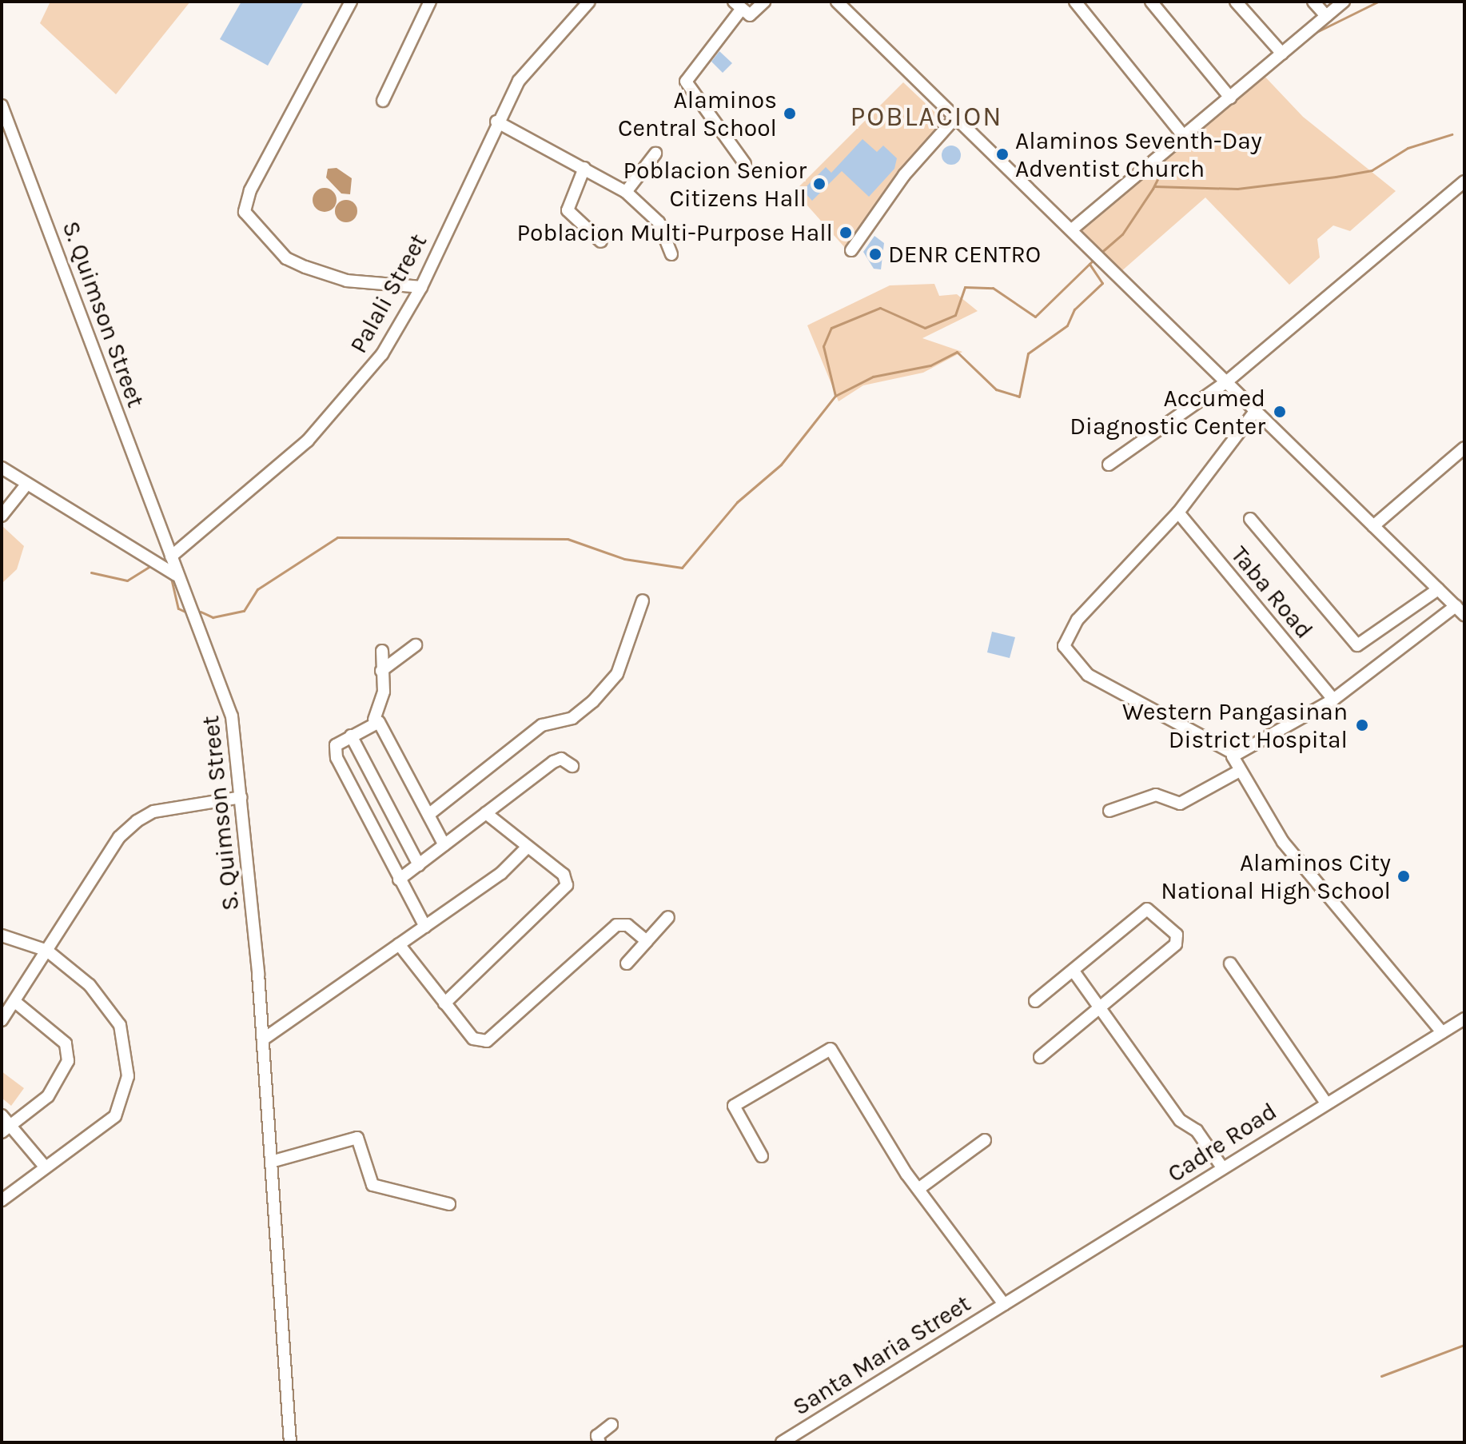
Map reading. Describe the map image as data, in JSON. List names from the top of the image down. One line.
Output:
{"streets":{"street":["Palali Street","S. Quimson Street","Taba Road","Cadre Road","Santa Maria Street"]},"crossings":[["Palali Street","S. Quimson Street"],["Cadre Road","Santa Maria Street"]],"districts":["POBLACION"],"places":["Alaminos Central School","Alaminos Seventh-Day Adventist Church","Poblacion Senior Citizens Hall","Poblacion Multi-Purpose Hall","DENR CENTRO","Accumed Diagnostic Center","Western Pangasinan District Hospital","Alaminos City National High School"]}
